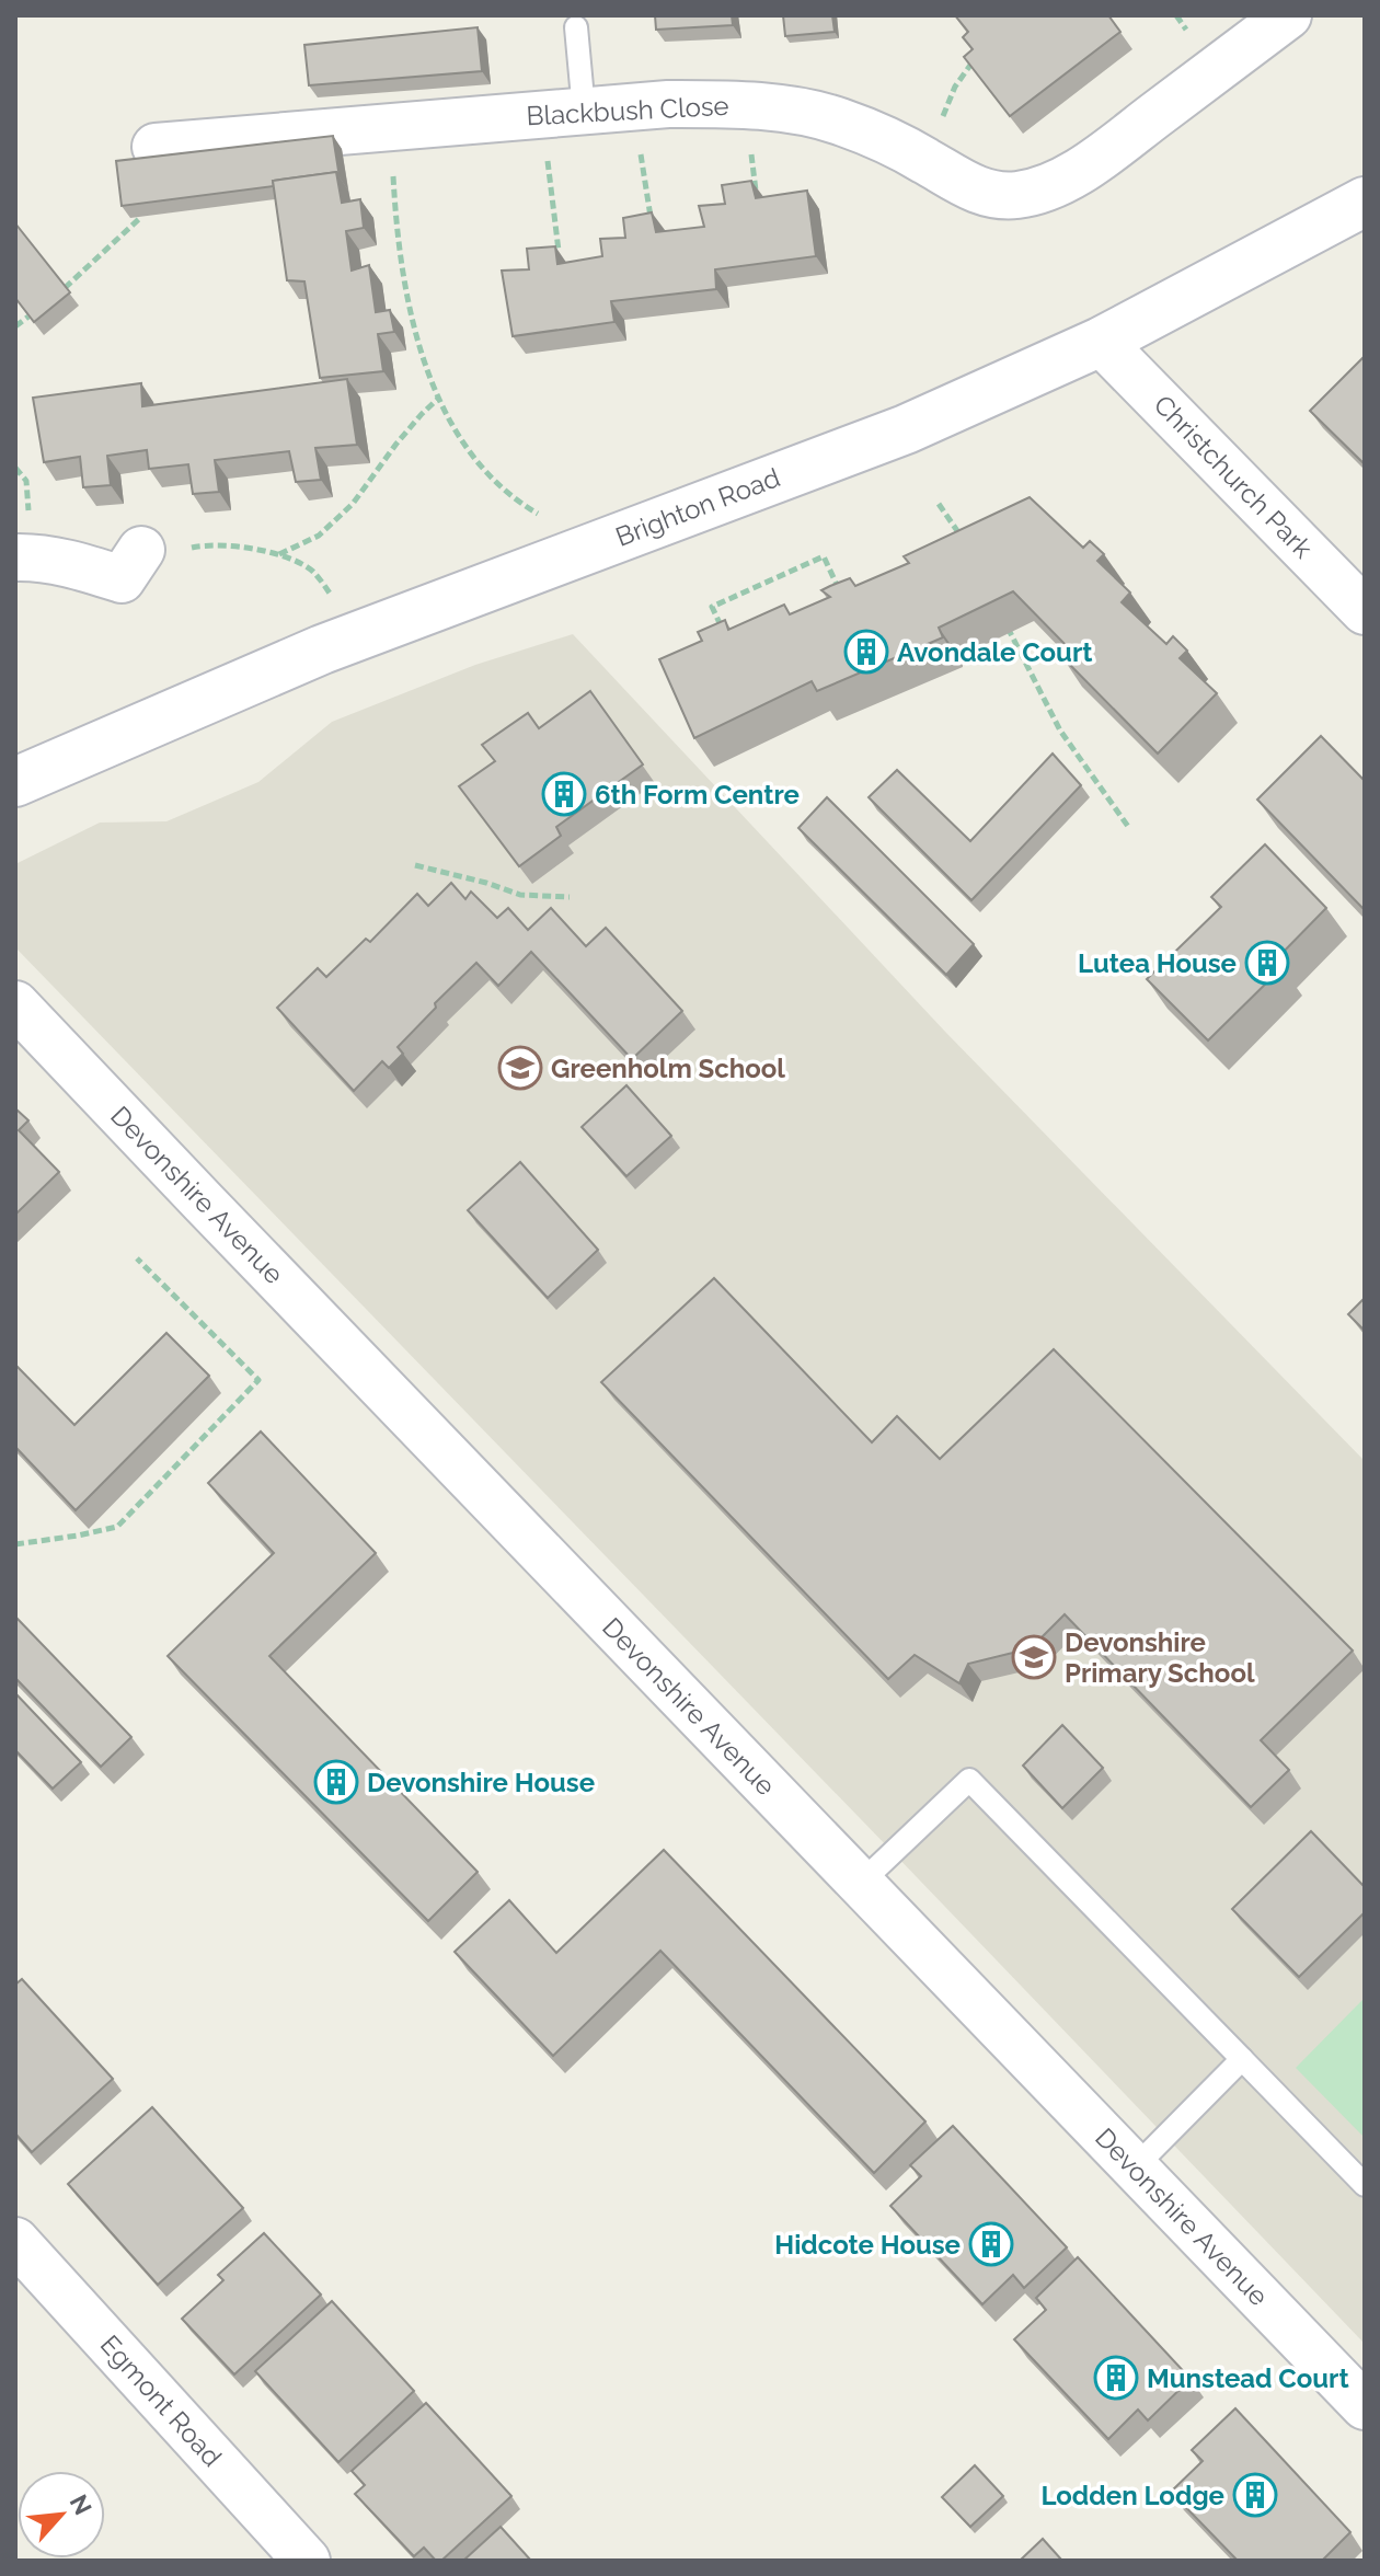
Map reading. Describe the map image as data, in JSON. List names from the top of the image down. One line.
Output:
{"streets":{"main road":["Brighton Road"],"street":["Blackbush Close","Christchurch Park","Devonshire Avenue","Egmont Road"]},"crossings":[["Christchurch Park","Brighton Road"]],"places":{"building":["Avondale Court","6th Form Centre","Lutea House","Devonshire House","Hidcote House","Munstead Court","Lodden Lodge"],"school or university":["Greenholm School","Devonshire Primary School"]},"north":"top right"}
